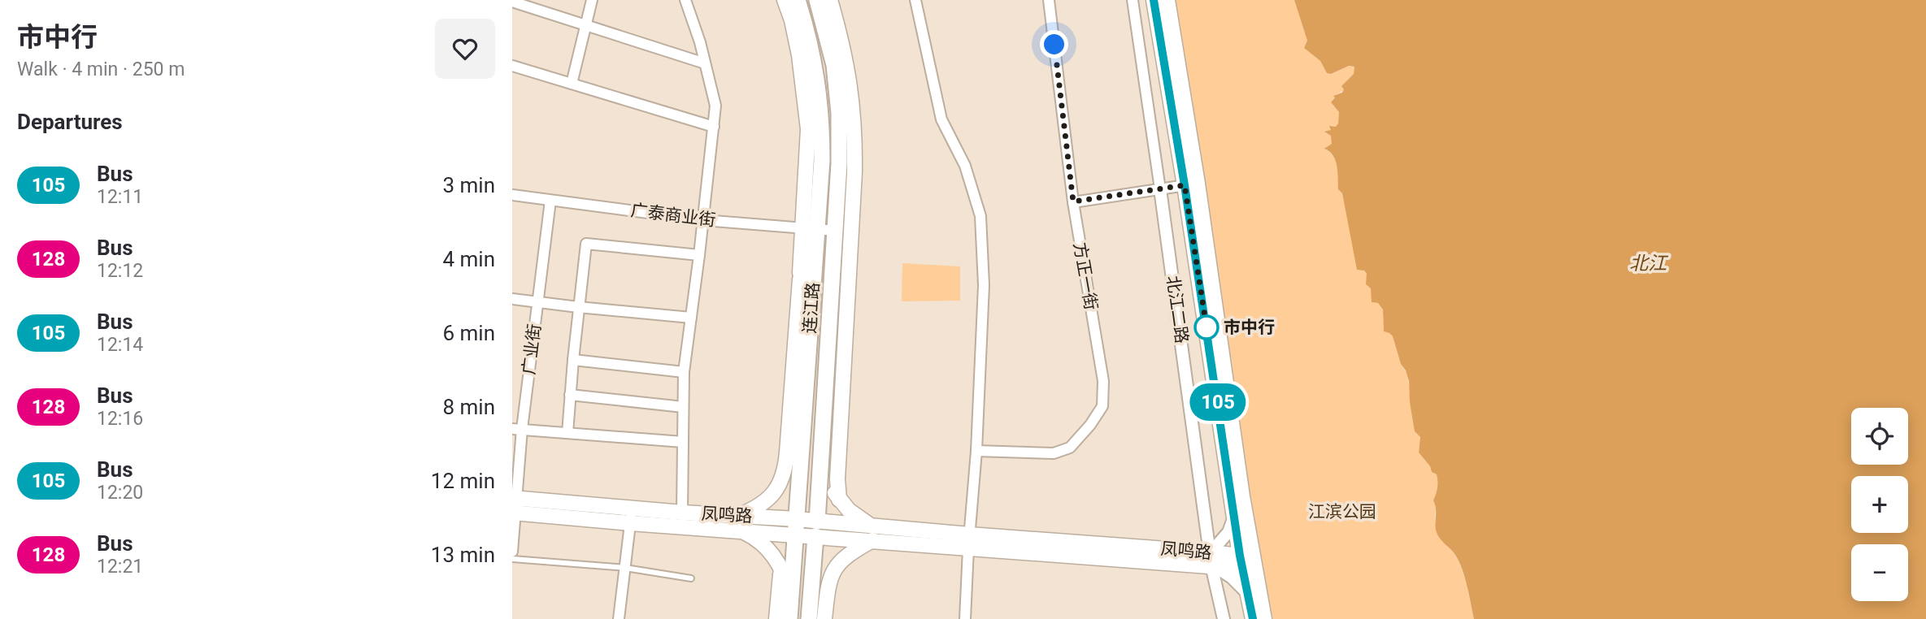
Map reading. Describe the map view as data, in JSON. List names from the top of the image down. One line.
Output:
{"streets":{"main road":["连江路","北江二路","凤鸣路"],"street":["广泰商业街","方正一街","广业街"]},"crossings":[["广泰商业街","连江路"],["广泰商业街","广业街"],["连江路","凤鸣路"],["北江二路","凤鸣路"],["广业街","凤鸣路"]],"water":["北江"],"parks":["江滨公园"],"places":["市中行"],"lines":["bus line 105"],"page":{"heading":[["市中行","Walk · 4 min · 250 m"],"Departures"],"on_map":"105","list":[{"mark":"105","name":"Bus","note":"12:11","value":"3 min"},{"mark":"128","name":"Bus","note":"12:12","value":"4 min"},{"mark":"105","name":"Bus","note":"12:14","value":"6 min"},{"mark":"128","name":"Bus","note":"12:16","value":"8 min"},{"mark":"105","name":"Bus","note":"12:20","value":"12 min"},{"mark":"128","name":"Bus","note":"12:21","value":"13 min"}],"map_buttons":["+","−"]}}
